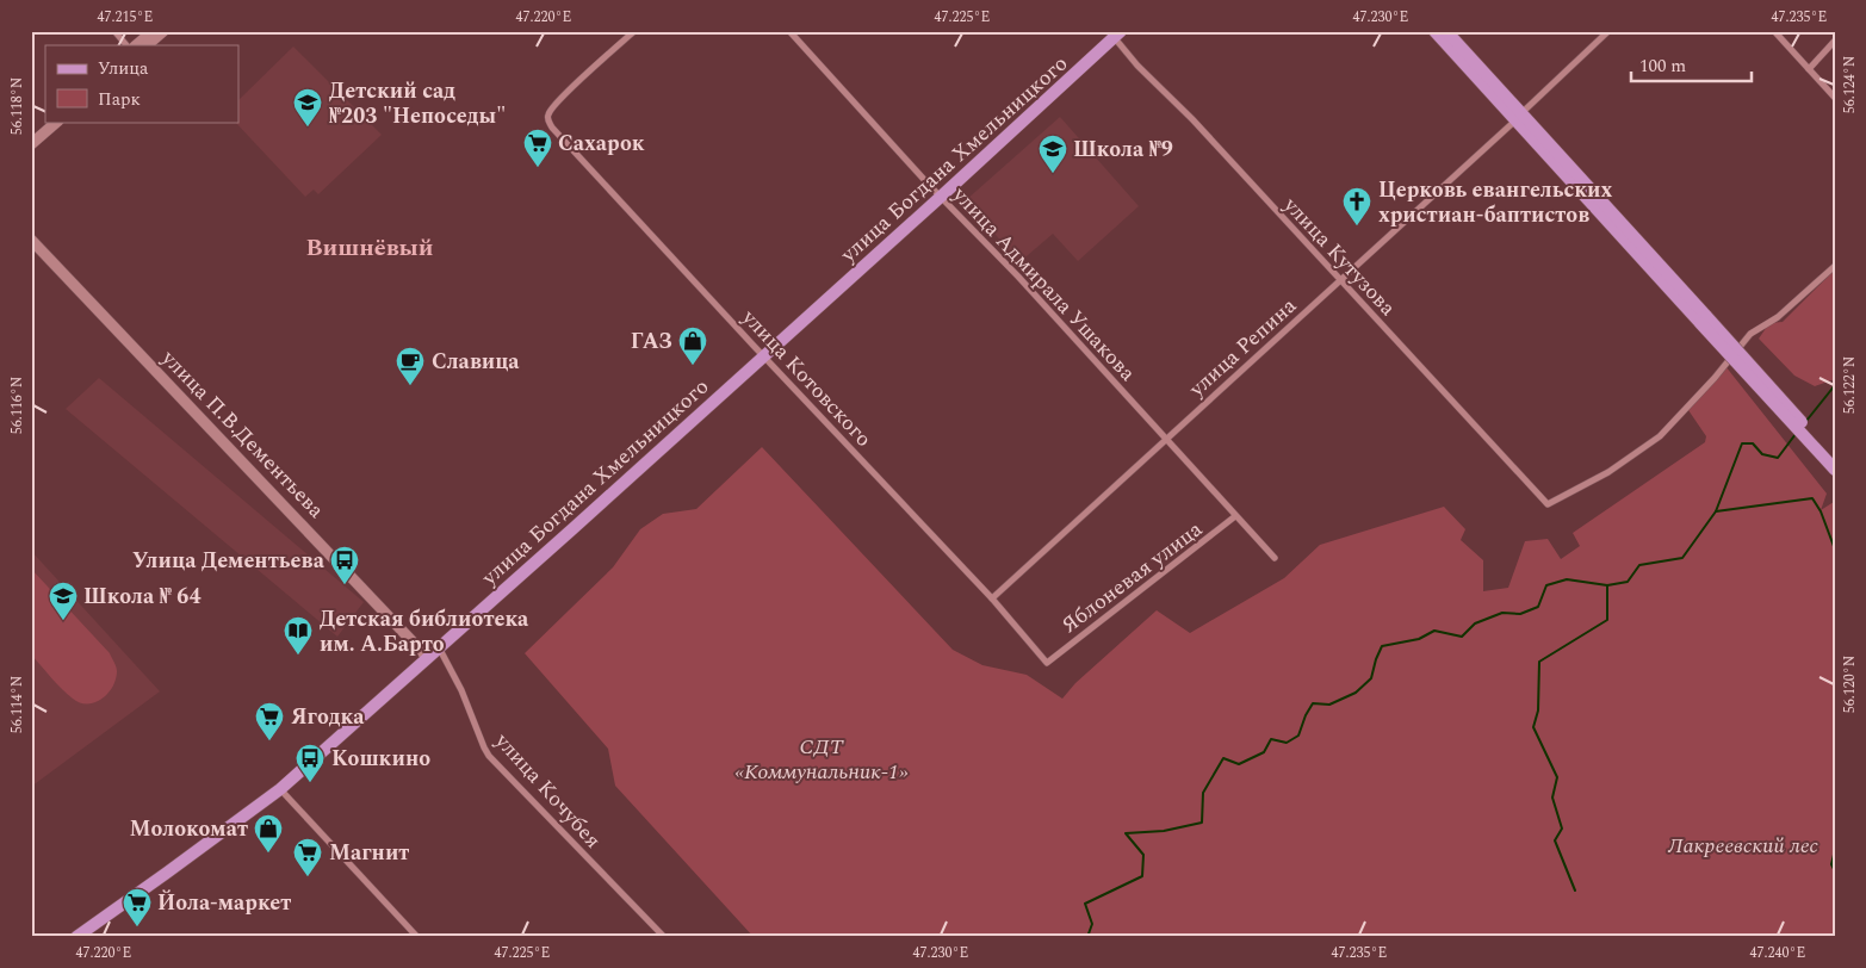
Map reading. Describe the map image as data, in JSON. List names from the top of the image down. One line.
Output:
{"streets":{"main road":["улица Богдана Хмельницкого"],"street":["улица Кутузова","улица Адмирала Ушакова","улица Репина","улица Котовского","улица П.В.Дементьева","Яблоневая улица","улица Кочубея"]},"crossings":[["улица Богдана Хмельницкого","улица Кутузова"],["улица Богдана Хмельницкого","улица Адмирала Ушакова"],["улица Богдана Хмельницкого","улица Котовского"],["улица Богдана Хмельницкого","улица П.В.Дементьева"],["улица Богдана Хмельницкого","улица Кочубея"],["улица Кутузова","улица Репина"],["улица Адмирала Ушакова","улица Репина"],["улица Адмирала Ушакова","Яблоневая улица"],["улица Репина","улица Котовского"],["улица Котовского","Яблоневая улица"]],"districts":["Вишнёвый"],"parks":["СДТ «Коммунальник-1»","Лакреевский лес"],"places":{"school or university":["Детский сад №203 \"Непоседы\"","Школа №9","Школа № 64"],"supermarket":["Сахарок","Ягодка","Магнит","Йола-маркет"],"church":["Церковь евангельских христиан-баптистов"],"shop":["ГАЗ","Молокомат"],"cafe":["Славица"],"bus stop":["Улица Дементьева","Кошкино"],"library":["Детская библиотека им. А.Барто"]},"legend":["Улица","Парк"],"scale_bar":"100 m","coordinates":["47.215°E","47.220°E","47.225°E","47.230°E","47.235°E","56.124°N","56.118°N","56.122°N","56.116°N","56.120°N","56.114°N","47.240°E"]}
